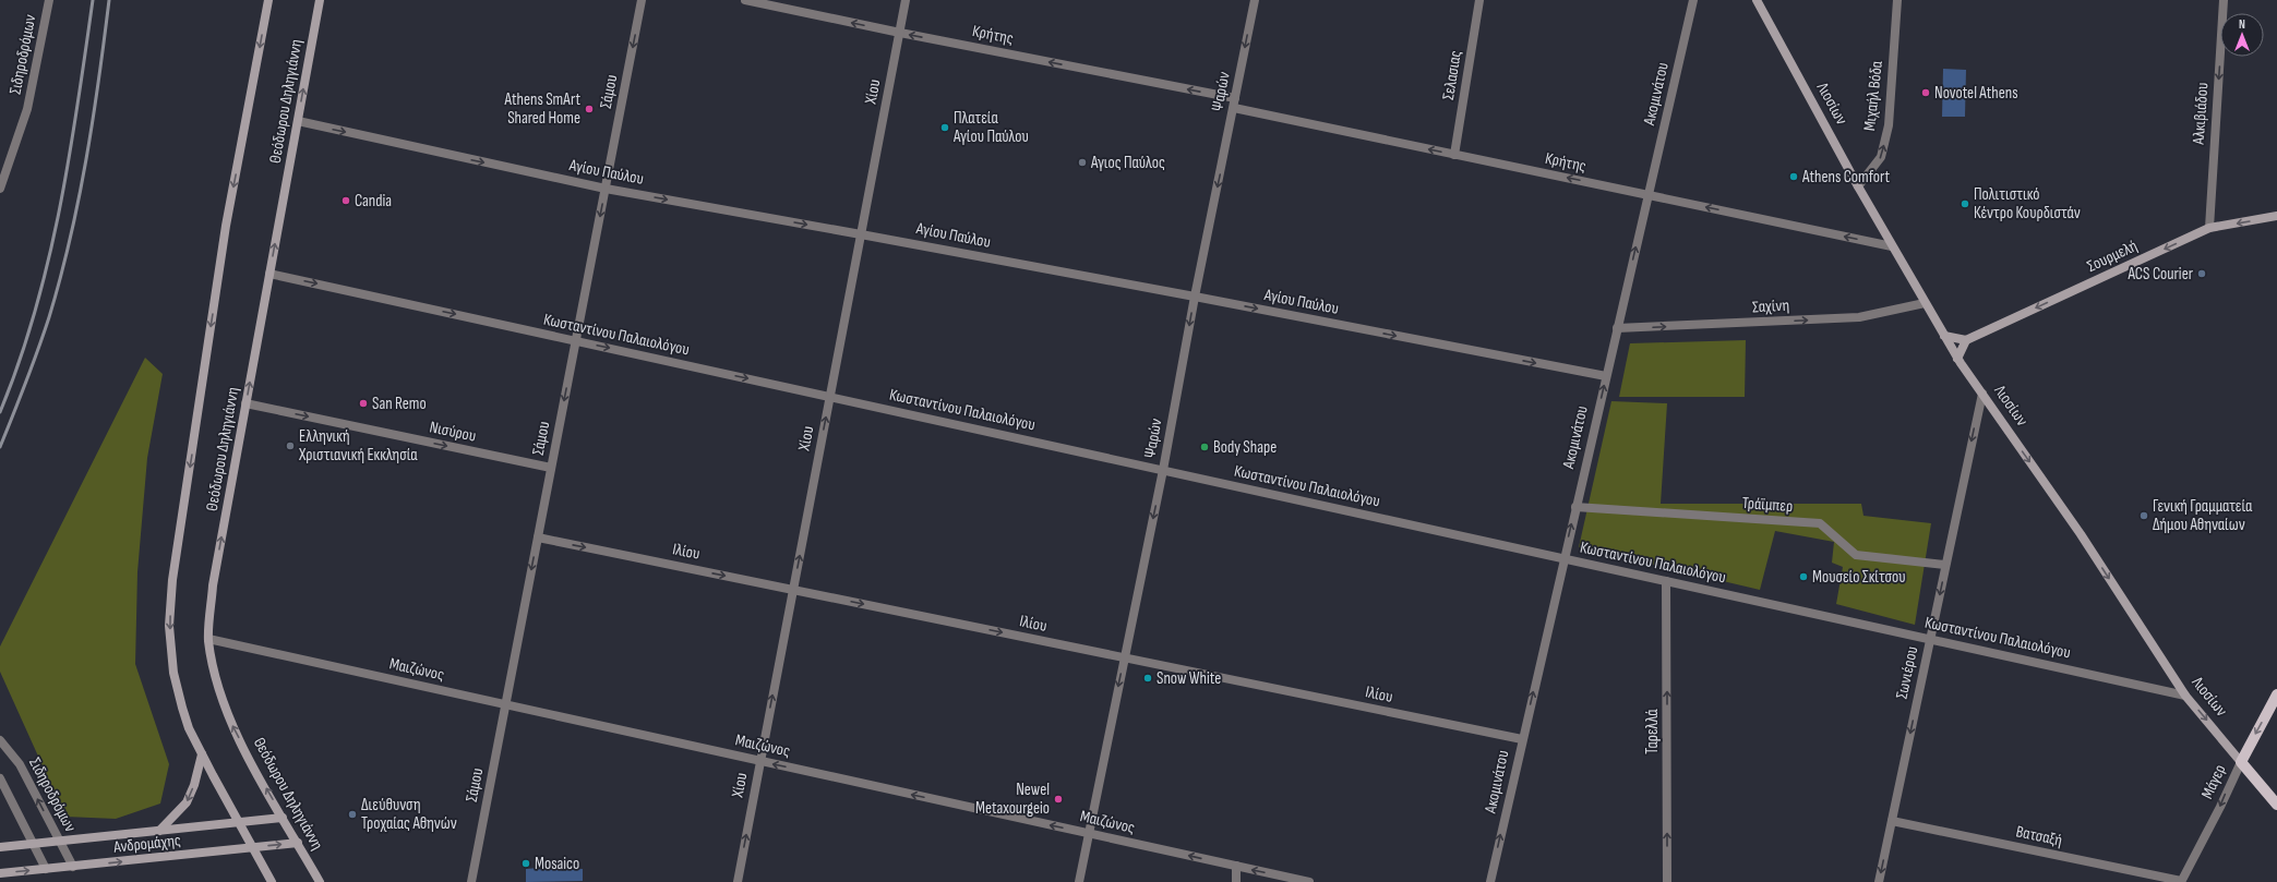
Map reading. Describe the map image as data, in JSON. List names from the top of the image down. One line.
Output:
{"streets":{"main road":["Θεόδωρου Δηληγιάννη","Λιοσίων","Σουρμελή","Μάγερ","Ανδρομάχης"],"street":["Κρήτης","Σιδηροδρόμων","Σελασιας","Σάμου","Χίου","Ψαρών","Ακομινάτου","Μιχαήλ Βόδα","Αλκιβιάδου","Αγίου Παύλου","Σαχίνη","Κωσταντίνου Παλαιολόγου","Νισύρου","Τράϊμπερ","Ιλίου","Μαιζώνος","Σωνιέρου","Ταρελλά","Βατσαξή"]},"crossings":[["Κρήτης","Σελασιας"],["Κρήτης","Χίου"],["Κρήτης","Ψαρών"],["Κρήτης","Ακομινάτου"],["Κρήτης","Λιοσίων"],["Σιδηροδρόμων","Ανδρομάχης"],["Σάμου","Αγίου Παύλου"],["Σάμου","Κωσταντίνου Παλαιολόγου"],["Σάμου","Νισύρου"],["Σάμου","Ιλίου"],["Σάμου","Μαιζώνος"],["Χίου","Αγίου Παύλου"],["Χίου","Κωσταντίνου Παλαιολόγου"],["Χίου","Ιλίου"],["Χίου","Μαιζώνος"],["Ψαρών","Αγίου Παύλου"],["Ψαρών","Κωσταντίνου Παλαιολόγου"],["Ψαρών","Ιλίου"],["Ψαρών","Μαιζώνος"],["Ακομινάτου","Αγίου Παύλου"],["Ακομινάτου","Σαχίνη"],["Ακομινάτου","Κωσταντίνου Παλαιολόγου"],["Ακομινάτου","Τράϊμπερ"],["Ακομινάτου","Ιλίου"],["Μιχαήλ Βόδα","Λιοσίων"],["Θεόδωρου Δηληγιάννη","Αγίου Παύλου"],["Θεόδωρου Δηληγιάννη","Κωσταντίνου Παλαιολόγου"],["Θεόδωρου Δηληγιάννη","Νισύρου"],["Θεόδωρου Δηληγιάννη","Μαιζώνος"],["Θεόδωρου Δηληγιάννη","Ανδρομάχης"],["Λιοσίων","Σαχίνη"],["Λιοσίων","Κωσταντίνου Παλαιολόγου"],["Λιοσίων","Σωνιέρου"],["Λιοσίων","Μάγερ"],["Αλκιβιάδου","Σουρμελή"],["Κωσταντίνου Παλαιολόγου","Σωνιέρου"],["Κωσταντίνου Παλαιολόγου","Ταρελλά"],["Τράϊμπερ","Σωνιέρου"],["Σωνιέρου","Βατσαξή"],["Μάγερ","Βατσαξή"]],"one_way":["Κρήτης","Σάμου","Χίου","Ψαρών","Ακομινάτου","Μιχαήλ Βόδα","Λιοσίων","Αλκιβιάδου","Αγίου Παύλου","Σουρμελή","Σαχίνη","Νισύρου","Ιλίου","Μαιζώνος","Σωνιέρου","Ταρελλά","Μάγερ"],"places":["Novotel Athens","Athens SmArt Shared Home","Πλατεία Αγίου Παύλου","Αγιος Παύλος","Athens Comfort","Candia","Πολιτιστικό Κέντρο Κουρδιστάν","ACS Courier","San Remo","Ελληνική Χριστιανική Εκκλησία","Body Shape","Γενική Γραμματεία Δήμου Αθηναίων","Μουσείο Σκίτσου","Snow White","Newel Metaxourgeio","Διεύθυνση Τροχαίας Αθηνών","Mosaico"],"north":"top"}
